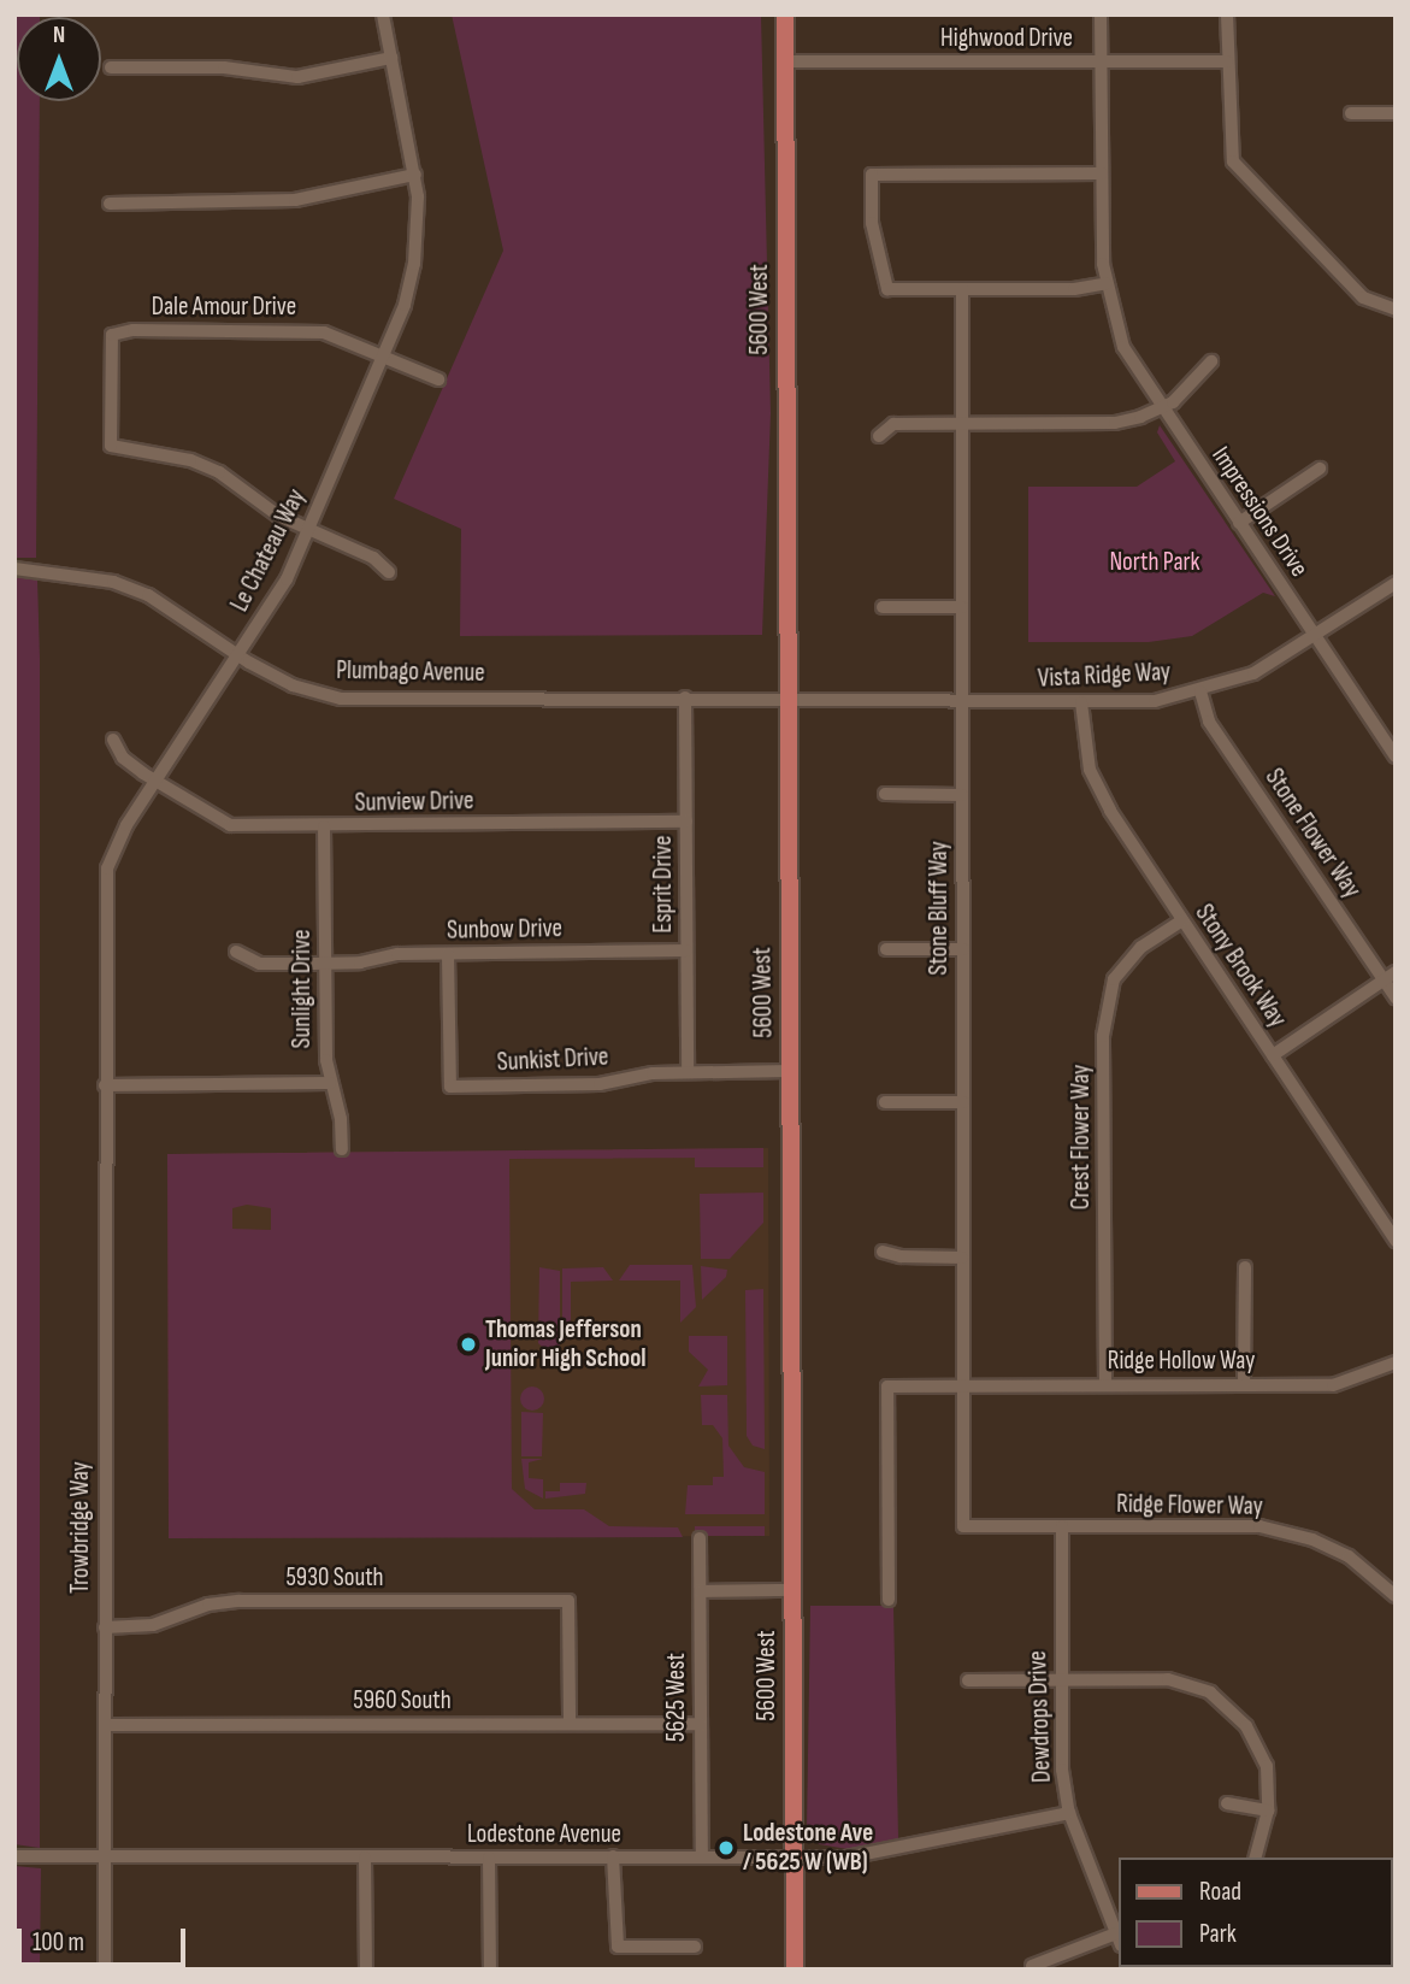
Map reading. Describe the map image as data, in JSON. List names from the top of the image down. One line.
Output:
{"streets":{"main road":["5600 West"],"street":["Highwood Drive","Dale Amour Drive","Impressions Drive","Le Chateau Way","Plumbago Avenue","Vista Ridge Way","Sunview Drive","Stone Flower Way","Esprit Drive","Stone Bluff Way","Sunbow Drive","Stony Brook Way","Sunlight Drive","Sunkist Drive","Crest Flower Way","Ridge Hollow Way","Ridge Flower Way","Trowbridge Way","5930 South","5625 West","5960 South","Dewdrops Drive","Lodestone Avenue"]},"crossings":[["Highwood Drive","5600 West"],["Highwood Drive","Impressions Drive"],["Dale Amour Drive","Le Chateau Way"],["5600 West","Plumbago Avenue"],["5600 West","Vista Ridge Way"],["5600 West","Sunkist Drive"],["5600 West","Lodestone Avenue"],["Impressions Drive","Vista Ridge Way"],["Le Chateau Way","Plumbago Avenue"],["Le Chateau Way","Sunview Drive"],["Le Chateau Way","Trowbridge Way"],["Plumbago Avenue","Vista Ridge Way"],["Plumbago Avenue","Esprit Drive"],["Vista Ridge Way","Stone Flower Way"],["Vista Ridge Way","Stone Bluff Way"],["Vista Ridge Way","Stony Brook Way"],["Sunview Drive","Esprit Drive"],["Sunview Drive","Sunlight Drive"],["Esprit Drive","Sunbow Drive"],["Esprit Drive","Sunkist Drive"],["Stone Bluff Way","Ridge Hollow Way"],["Stone Bluff Way","Ridge Flower Way"],["Sunbow Drive","Sunlight Drive"],["Sunbow Drive","Sunkist Drive"],["Stony Brook Way","Crest Flower Way"],["Crest Flower Way","Ridge Hollow Way"],["Ridge Flower Way","Dewdrops Drive"],["Trowbridge Way","5930 South"],["Trowbridge Way","5960 South"],["Trowbridge Way","Lodestone Avenue"],["5930 South","5960 South"],["5625 West","5960 South"],["5625 West","Lodestone Avenue"],["Dewdrops Drive","Lodestone Avenue"]],"parks":["North Park"],"places":["Thomas Jefferson Junior High School","Lodestone Ave / 5625 W (WB)"],"legend":["Road","Park"],"scale_bar":"100 m","north":"top"}
